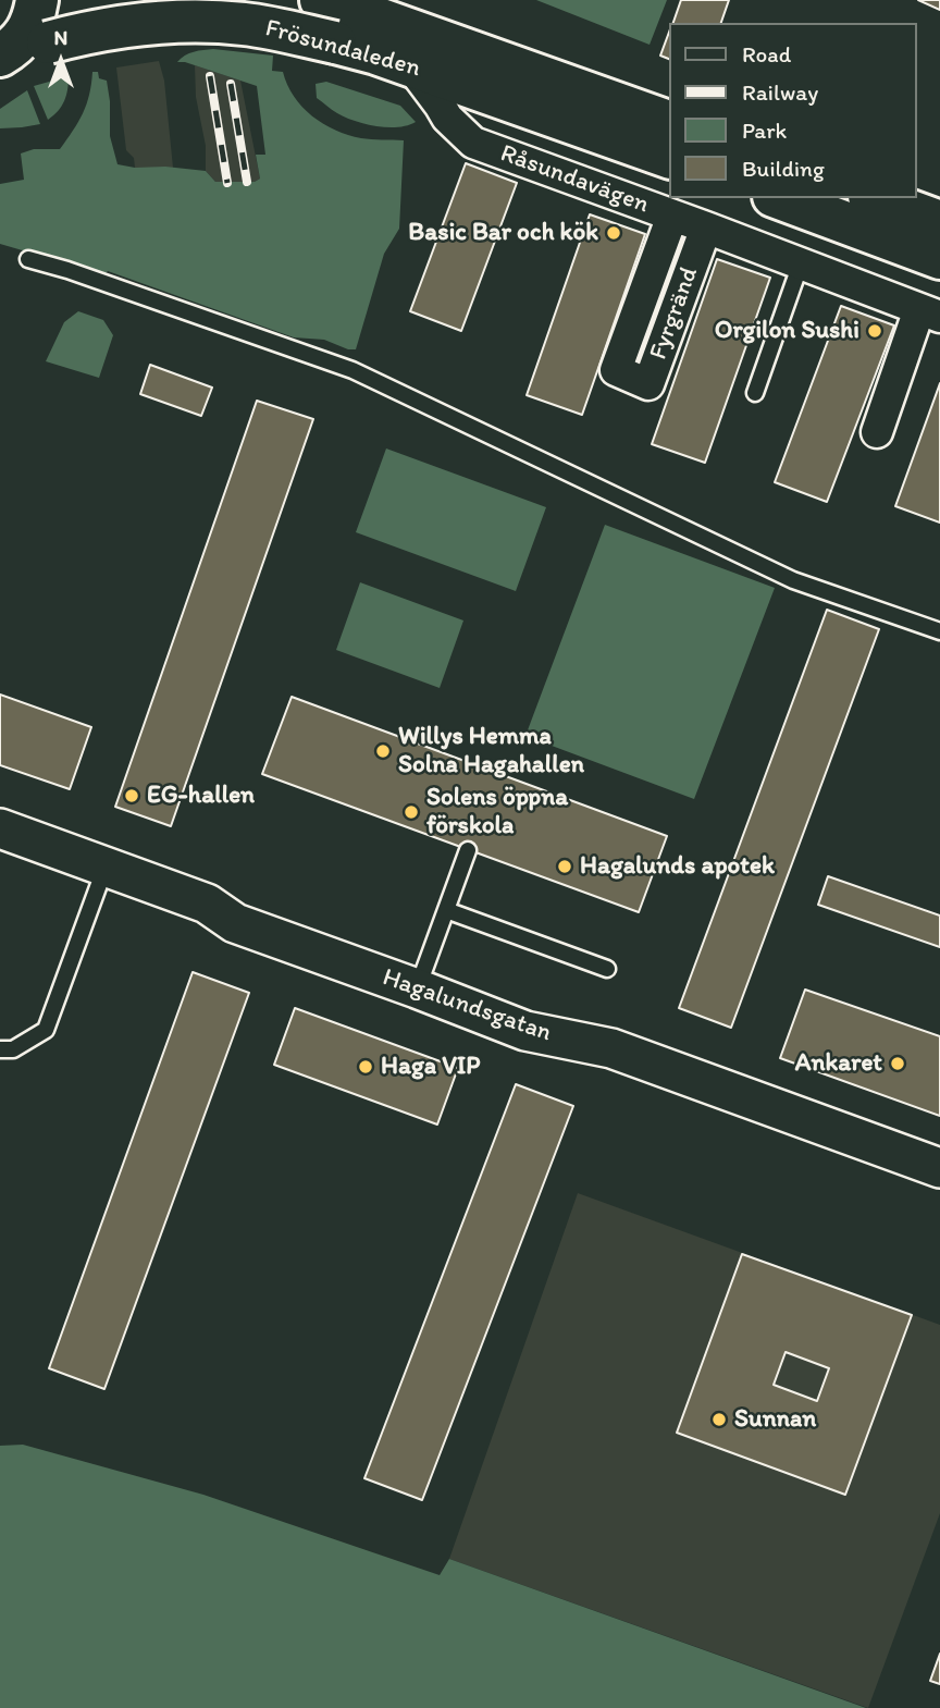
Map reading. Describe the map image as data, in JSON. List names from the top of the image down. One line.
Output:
{"streets":{"main road":["Frösundaleden"],"street":["Råsundavägen","Fyrgränd","Hagalundsgatan"]},"crossings":[["Frösundaleden","Råsundavägen"],["Råsundavägen","Fyrgränd"]],"places":["Basic Bar och kök","Orgilon Sushi","Willys Hemma Solna Hagahallen","EG-hallen","Solens öppna förskola","Hagalunds apotek","Ankaret","Haga VIP","Sunnan"],"legend":["Road","Railway","Park","Building"],"north":"top"}
